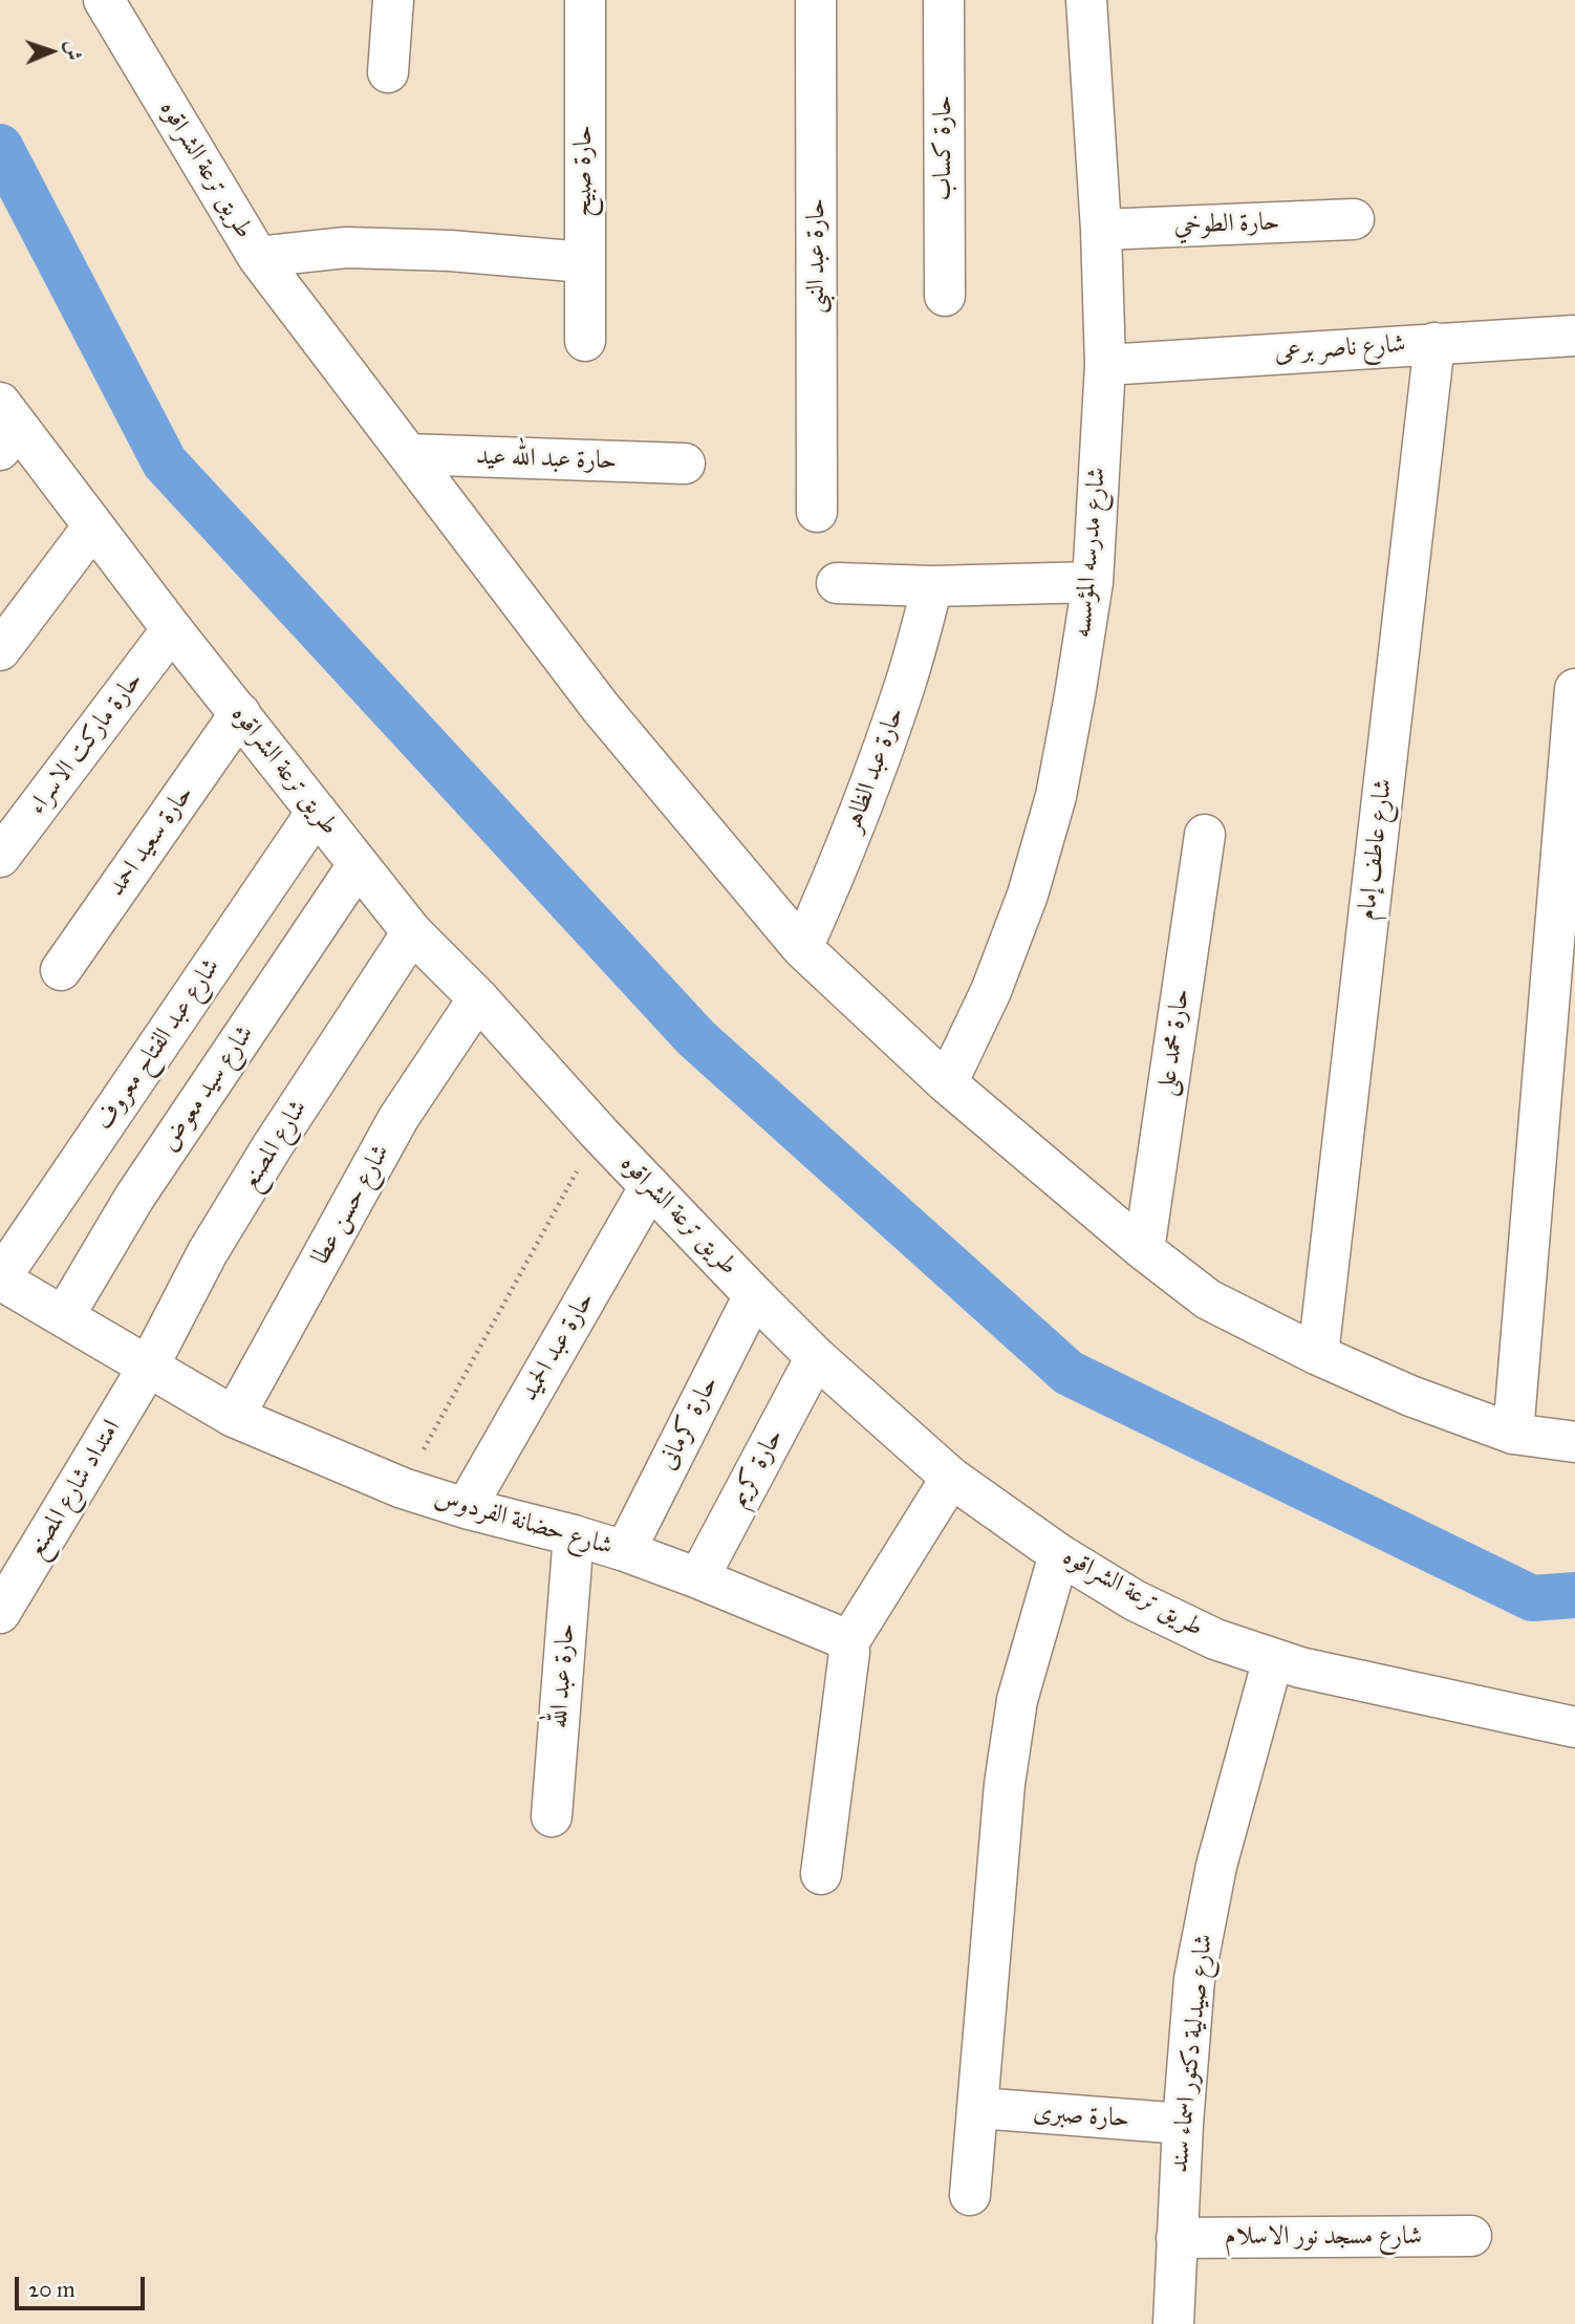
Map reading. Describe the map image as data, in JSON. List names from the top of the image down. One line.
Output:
{"streets":{"street":["حارة كساب","طريق ترعة الشراقوه","حارة صبيح","حارة الطوخي","حارة عبد النبى","شارع ناصر برعى","حارة عبد الله عيد","شارع مدرسه المؤسسه","حارة ماركت الاسراء","حارة عبد الظاهر","حارة سعيد احمد","شارع عاطف إمام","حارة محمد على","شارع عبد الفتاح معروف","شارع سيد معوض","شارع المصنع","شارع حسن عطا","حارة عبد الحميد","حارة كرمانى","حارة كريم","امتداد شارع المصنع","شارع حضانة الفردوس","حارة عبد الله","شارع صيدلية دكتور اسماء سند","حارة صبرى","شارع مسجد نور الاسلام"]},"crossings":[["طريق ترعة الشراقوه","حارة عبد الله عيد"],["طريق ترعة الشراقوه","شارع مدرسه المؤسسه"],["طريق ترعة الشراقوه","حارة ماركت الاسراء"],["طريق ترعة الشراقوه","حارة عبد الظاهر"],["طريق ترعة الشراقوه","حارة سعيد احمد"],["طريق ترعة الشراقوه","شارع عاطف إمام"],["طريق ترعة الشراقوه","حارة محمد على"],["طريق ترعة الشراقوه","شارع عبد الفتاح معروف"],["طريق ترعة الشراقوه","شارع سيد معوض"],["طريق ترعة الشراقوه","شارع المصنع"],["طريق ترعة الشراقوه","شارع حسن عطا"],["طريق ترعة الشراقوه","حارة عبد الحميد"],["طريق ترعة الشراقوه","حارة كرمانى"],["طريق ترعة الشراقوه","حارة كريم"],["طريق ترعة الشراقوه","شارع صيدلية دكتور اسماء سند"],["حارة الطوخي","شارع مدرسه المؤسسه"],["شارع ناصر برعى","شارع مدرسه المؤسسه"],["شارع ناصر برعى","شارع عاطف إمام"],["شارع عبد الفتاح معروف","شارع حضانة الفردوس"],["شارع سيد معوض","شارع حضانة الفردوس"],["شارع المصنع","امتداد شارع المصنع"],["شارع المصنع","شارع حضانة الفردوس"],["شارع حسن عطا","شارع حضانة الفردوس"],["حارة عبد الحميد","شارع حضانة الفردوس"],["حارة كرمانى","شارع حضانة الفردوس"],["حارة كريم","شارع حضانة الفردوس"],["امتداد شارع المصنع","شارع حضانة الفردوس"],["شارع حضانة الفردوس","حارة عبد الله"],["شارع صيدلية دكتور اسماء سند","حارة صبرى"],["شارع صيدلية دكتور اسماء سند","شارع مسجد نور الاسلام"]],"scale_bar":"20 m","north":"right"}
